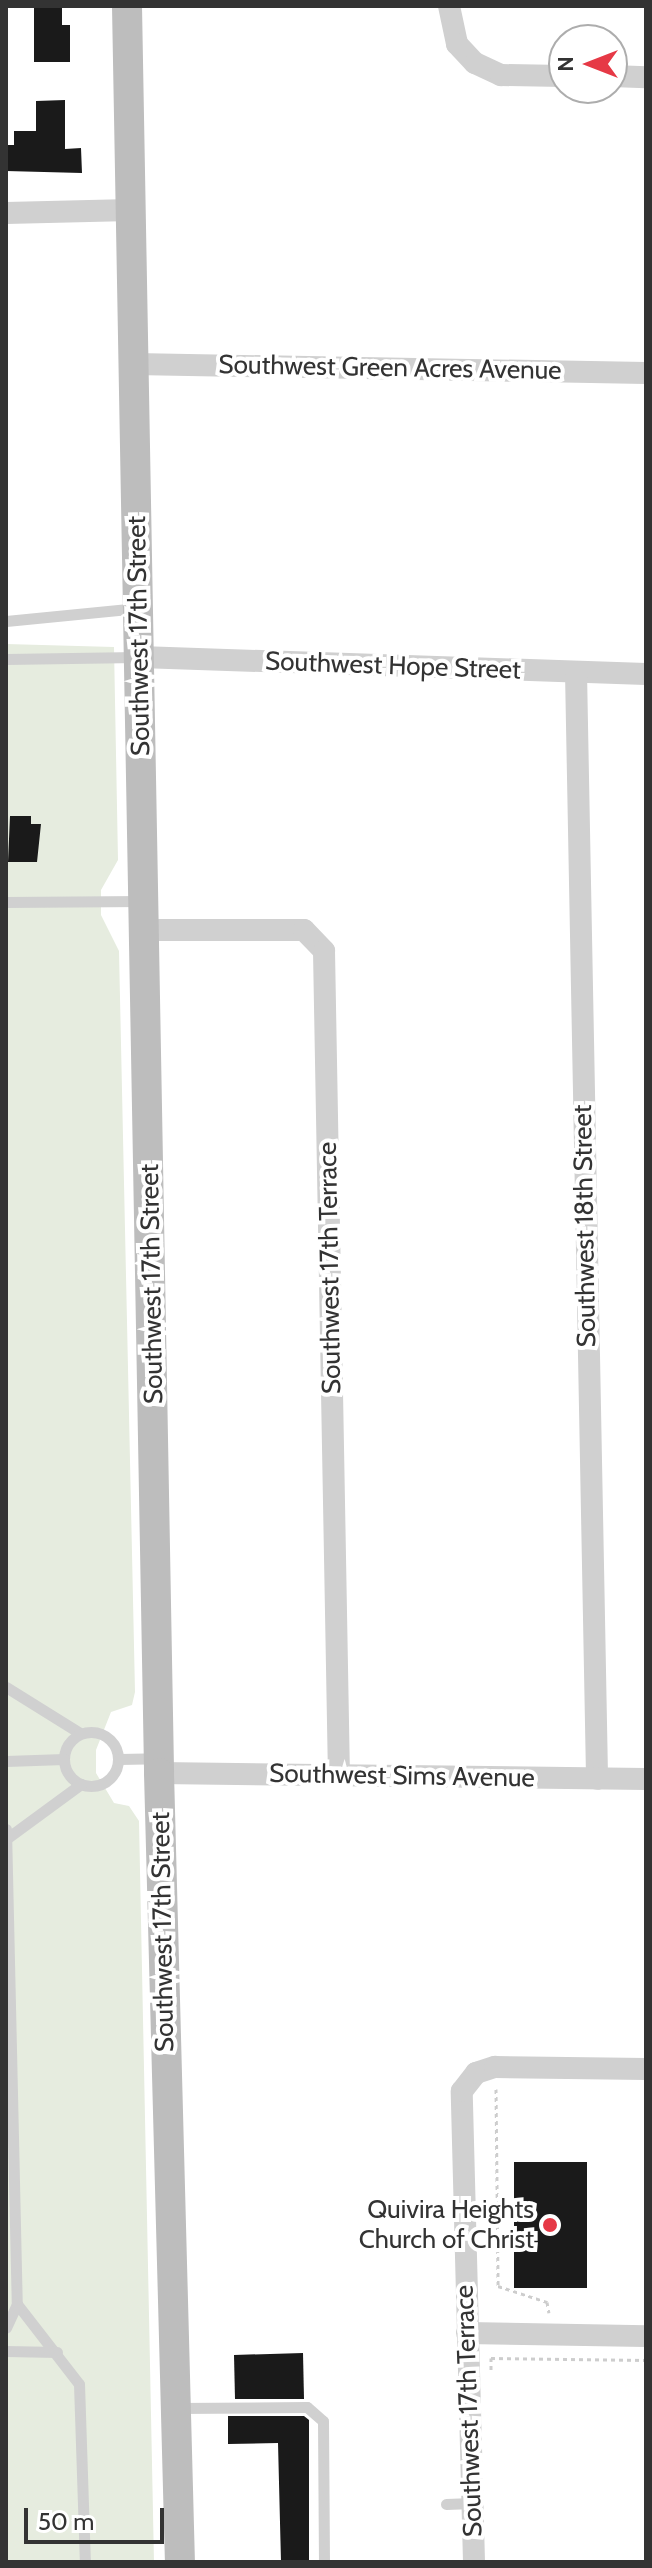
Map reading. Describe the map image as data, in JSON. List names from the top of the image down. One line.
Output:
{"streets":{"main road":["Southwest 17th Street"],"street":["Southwest Green Acres Avenue","Southwest Hope Street","Southwest 18th Street","Southwest 17th Terrace","Southwest Sims Avenue"]},"crossings":[["Southwest Green Acres Avenue","Southwest 17th Street"],["Southwest 17th Street","Southwest Hope Street"],["Southwest 17th Street","Southwest 17th Terrace"],["Southwest 17th Street","Southwest Sims Avenue"],["Southwest Hope Street","Southwest 18th Street"],["Southwest 18th Street","Southwest Sims Avenue"],["Southwest 17th Terrace","Southwest Sims Avenue"]],"places":["Quivira Heights Church of Christ"],"scale_bar":"50 m","north":"left"}
